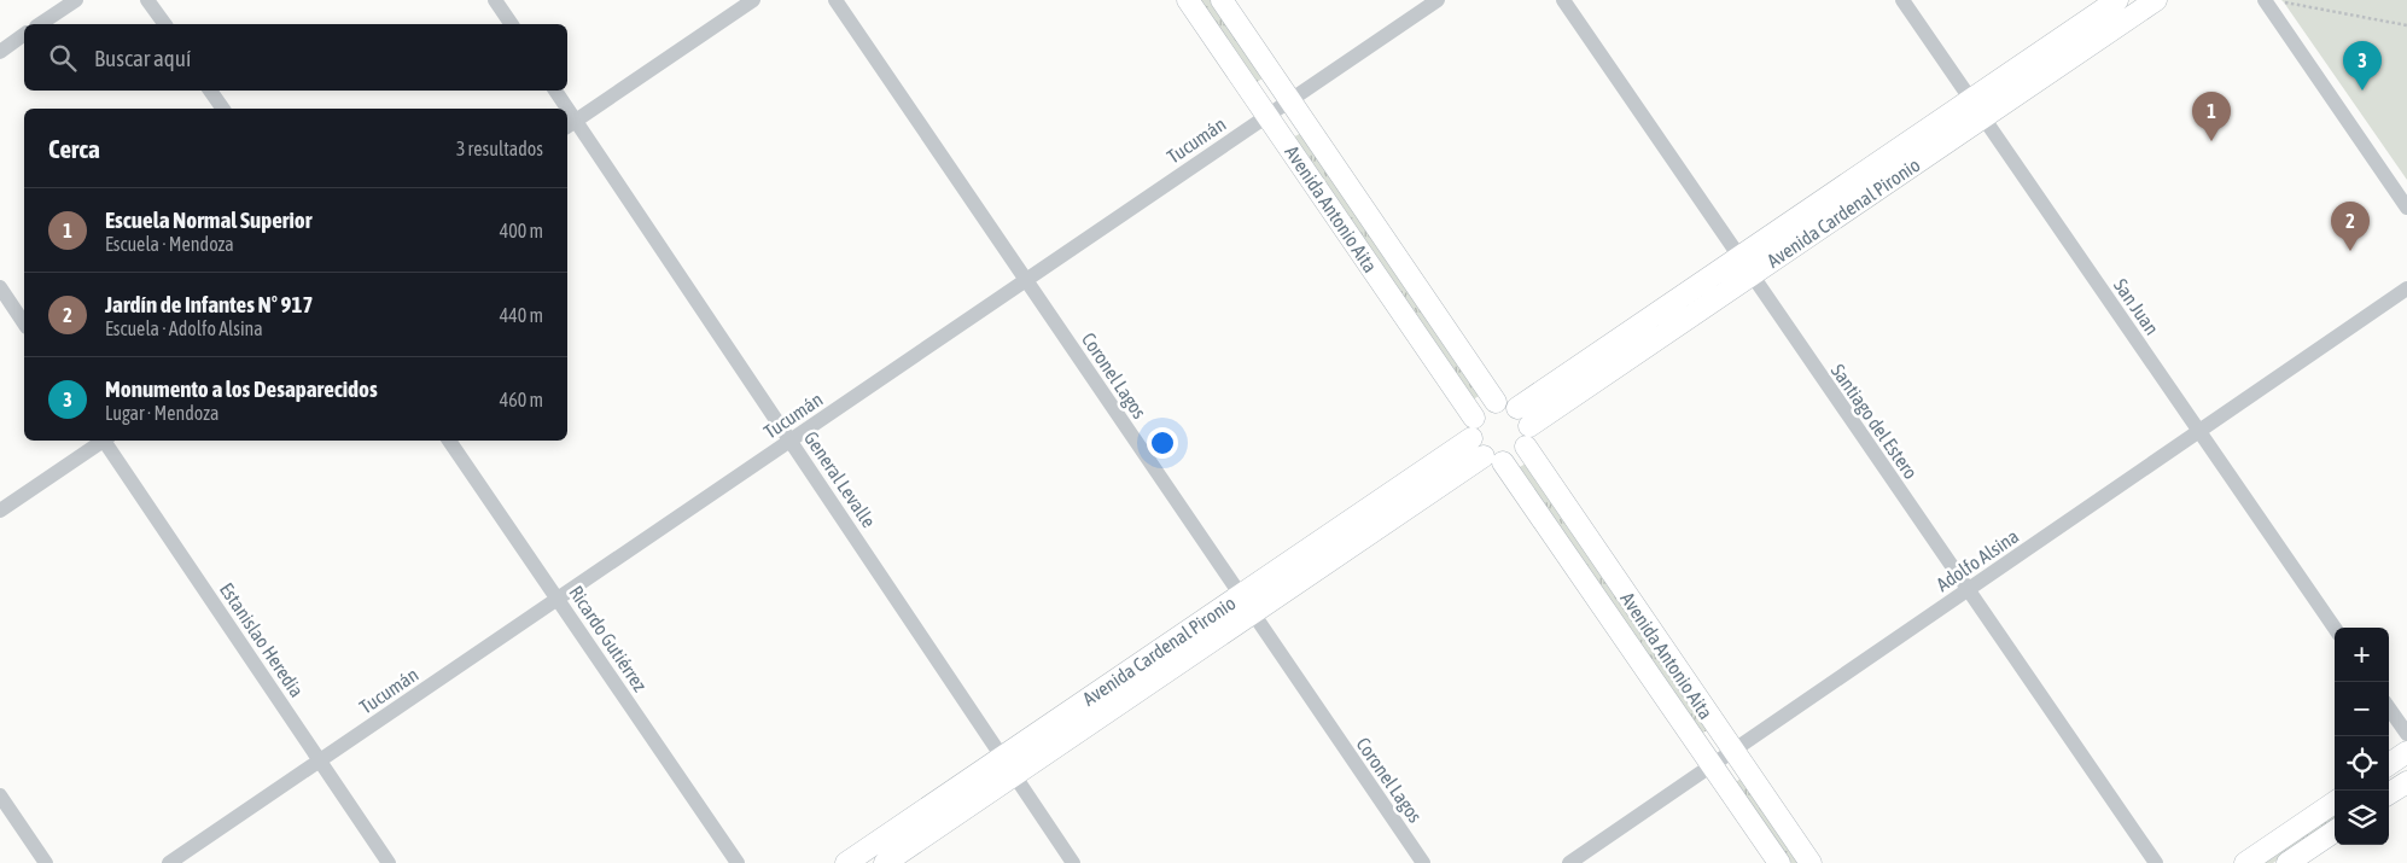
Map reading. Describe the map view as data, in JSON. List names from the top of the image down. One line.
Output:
{"streets":{"main road":["Avenida Antonio Aita","Avenida Cardenal Pironio"],"street":["Tucumán","San Juan","Coronel Lagos","Santiago del Estero","General Levalle","Adolfo Alsina","Ricardo Gutiérrez","Estanislao Heredia"]},"crossings":[["Tucumán","Avenida Antonio Aita"],["Tucumán","Coronel Lagos"],["Tucumán","General Levalle"],["Tucumán","Ricardo Gutiérrez"],["Tucumán","Estanislao Heredia"],["Avenida Antonio Aita","Avenida Cardenal Pironio"],["Avenida Antonio Aita","Adolfo Alsina"],["Avenida Cardenal Pironio","San Juan"],["Avenida Cardenal Pironio","Coronel Lagos"],["Avenida Cardenal Pironio","Santiago del Estero"],["Avenida Cardenal Pironio","General Levalle"],["San Juan","Adolfo Alsina"],["Santiago del Estero","Adolfo Alsina"]],"page":{"search":"Buscar aquí","pins":["3","1","2"],"heading":["Cerca","3 resultados"],"list":[{"mark":"1","name":"Escuela Normal Superior","note":"Escuela · Mendoza","value":"400 m"},{"mark":"2","name":"Jardín de Infantes N° 917","note":"Escuela · Adolfo Alsina","value":"440 m"},{"mark":"3","name":"Monumento a los Desaparecidos","note":"Lugar · Mendoza","value":"460 m"}],"map_buttons":["+","−"]}}
